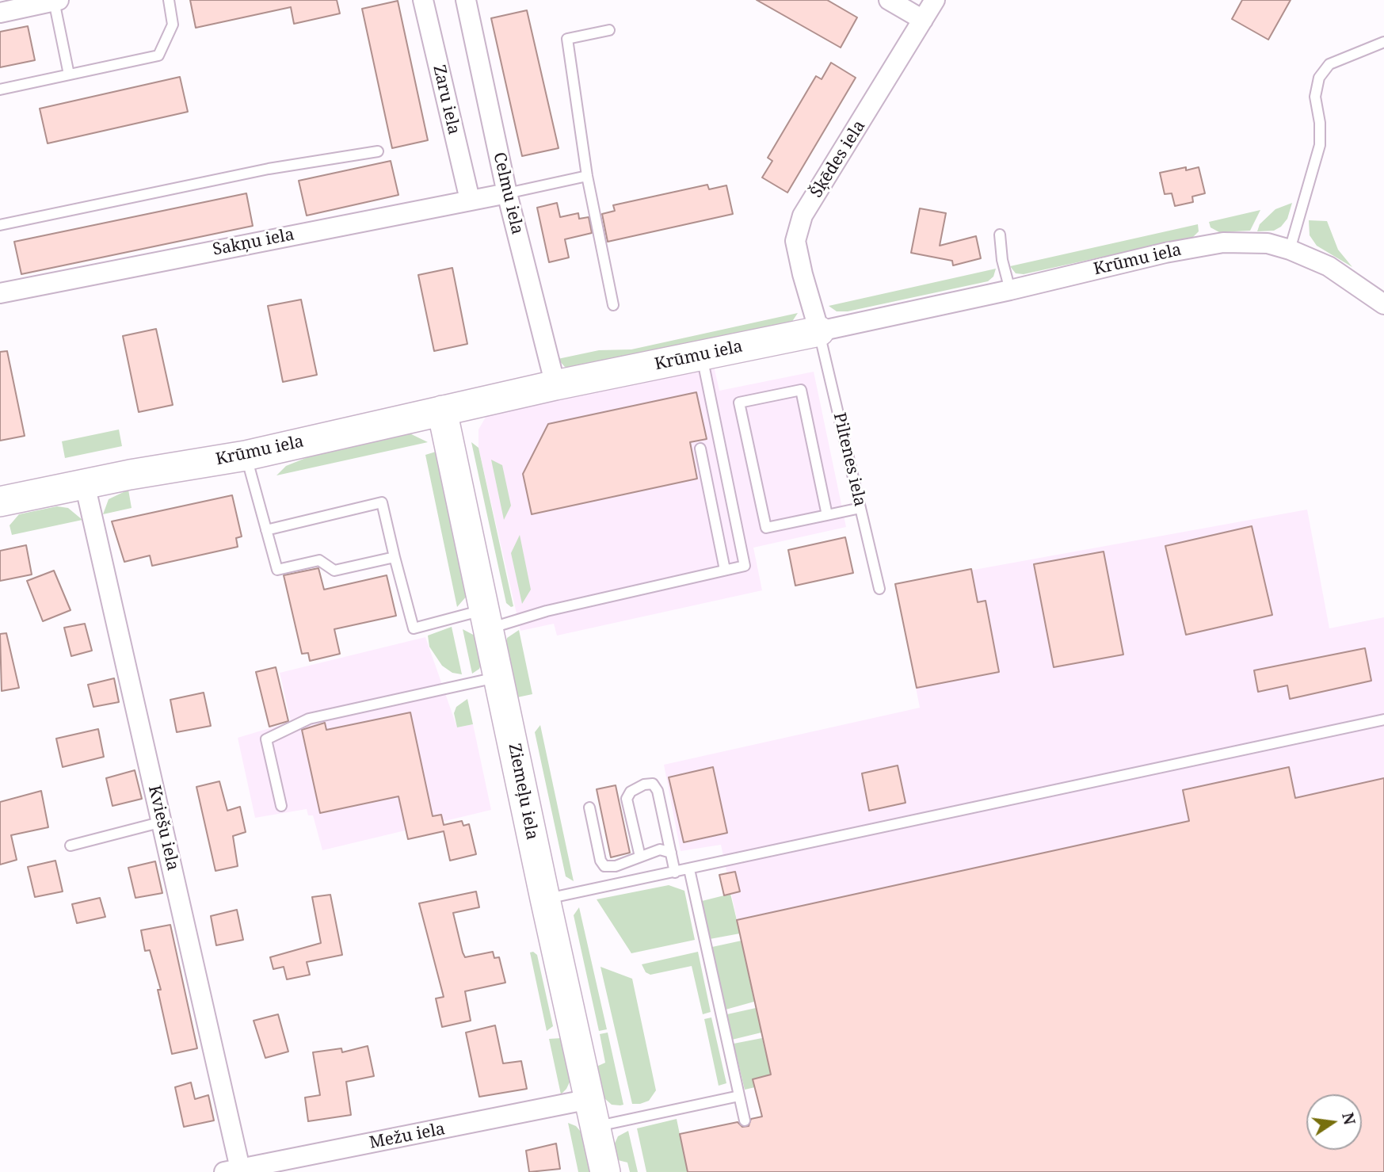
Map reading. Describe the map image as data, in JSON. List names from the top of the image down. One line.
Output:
{"streets":{"street":["Zaru iela","Šķēdes iela","Celmu iela","Sakņu iela","Krūmu iela","Ziemeļu iela","Kviešu iela","Mežu iela"],"lane":["Piltenes iela"]},"crossings":[["Zaru iela","Sakņu iela"],["Šķēdes iela","Krūmu iela"],["Šķēdes iela","Piltenes iela"],["Celmu iela","Sakņu iela"],["Celmu iela","Krūmu iela"],["Krūmu iela","Piltenes iela"],["Krūmu iela","Ziemeļu iela"],["Krūmu iela","Kviešu iela"],["Ziemeļu iela","Mežu iela"],["Kviešu iela","Mežu iela"]],"north":"right"}
